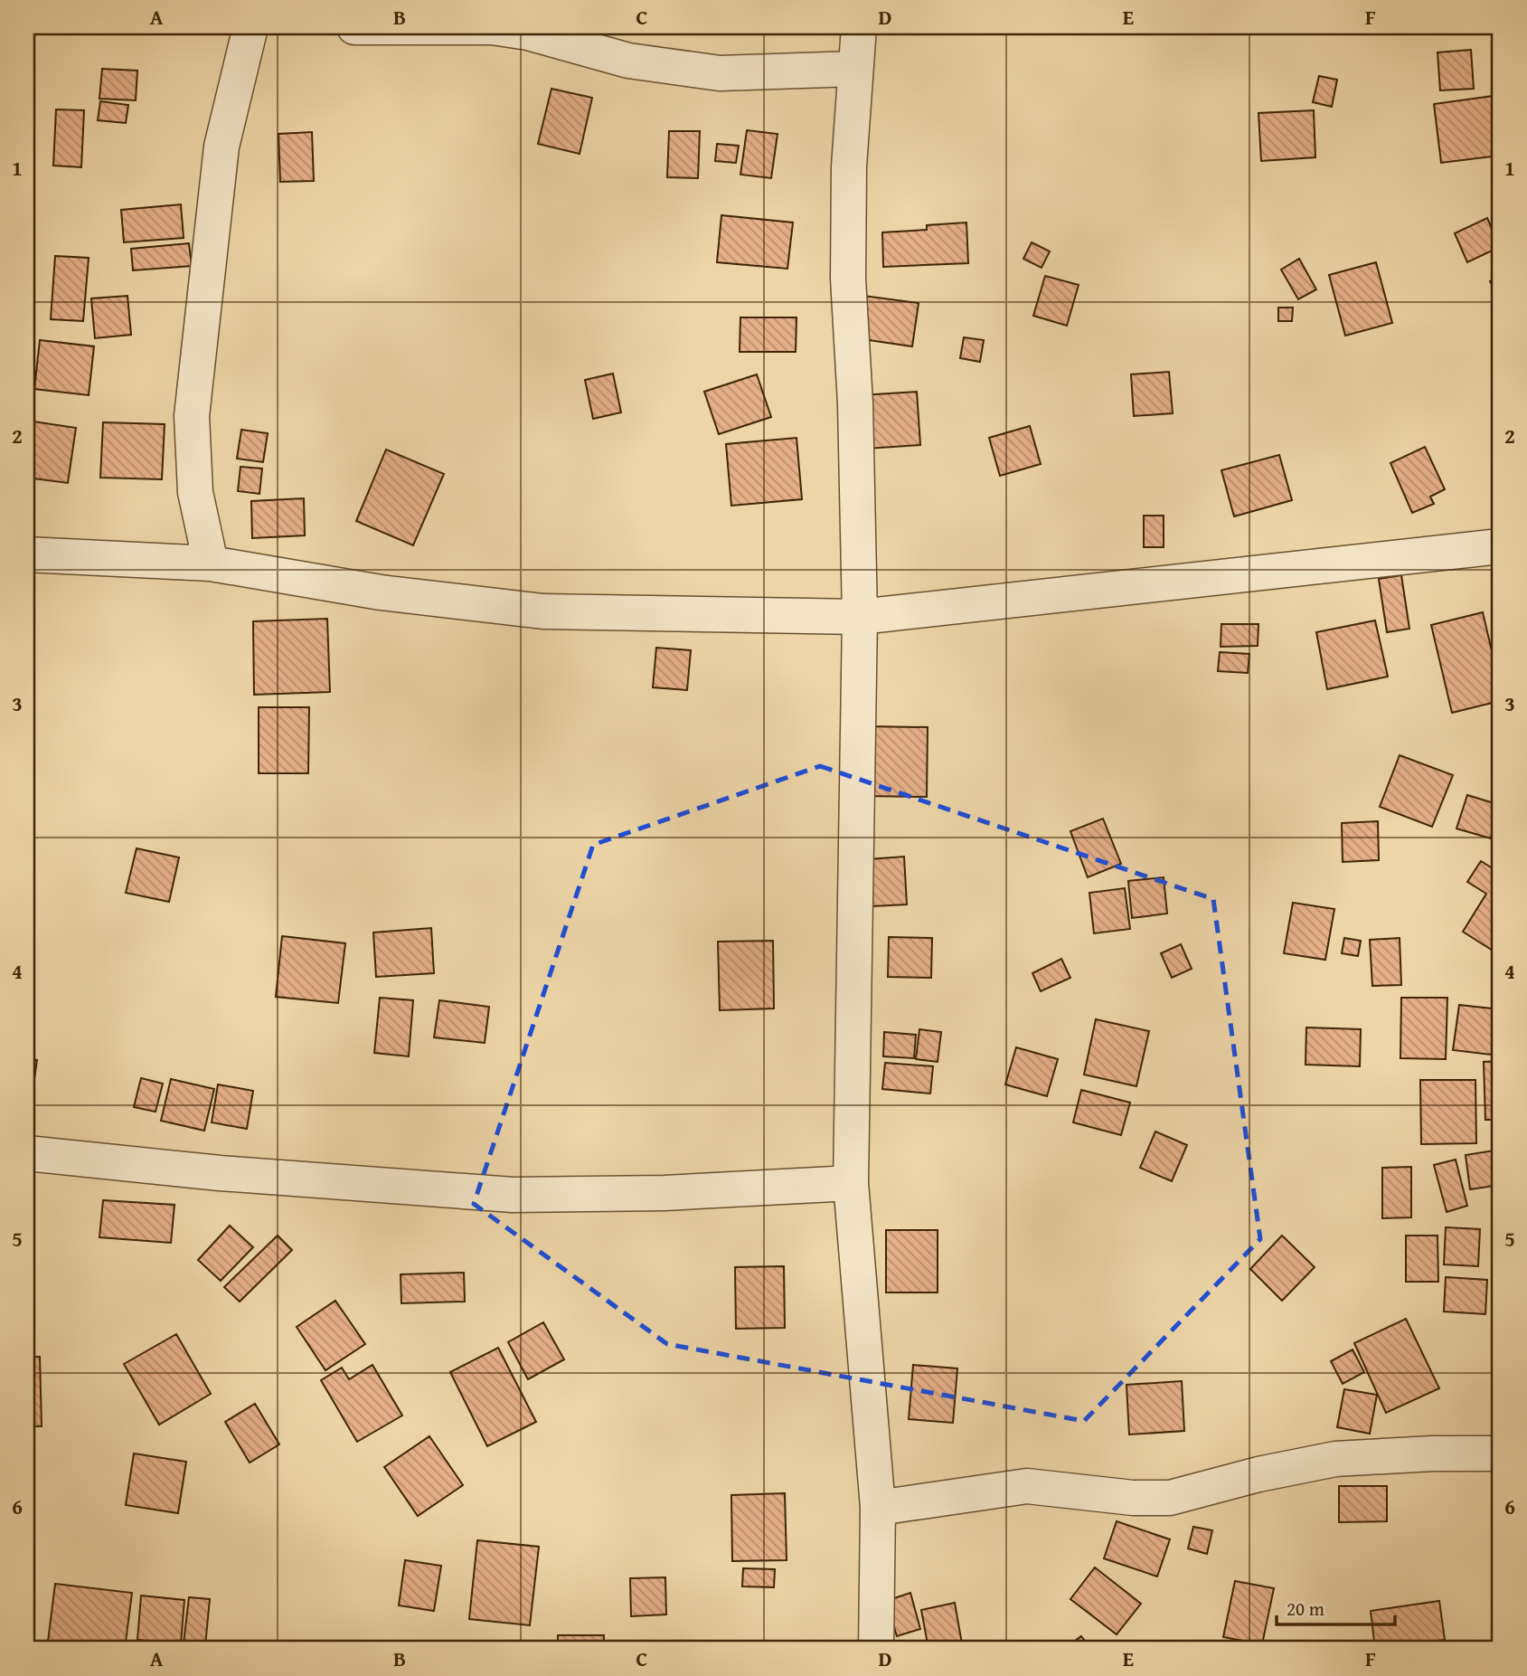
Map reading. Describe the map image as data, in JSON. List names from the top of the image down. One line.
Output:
{"scale_bar":"20 m","grid":{"columns":["A","B","C","D","E","F"],"rows":["1","2","3","4","5","6"]}}
